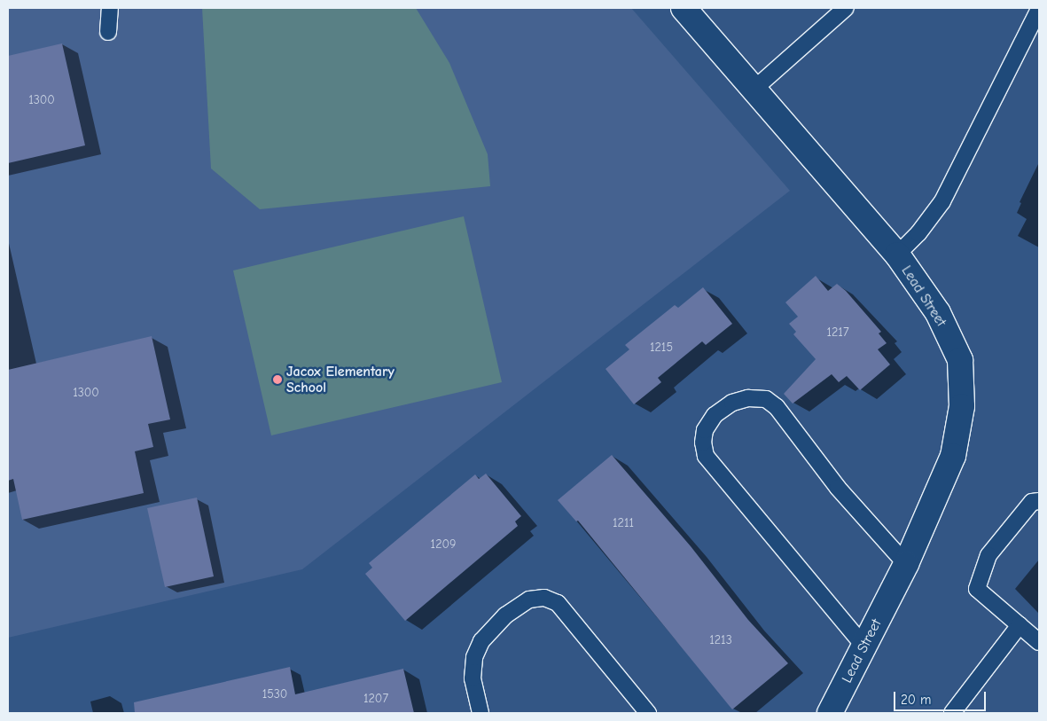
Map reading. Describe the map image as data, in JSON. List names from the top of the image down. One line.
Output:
{"streets":{"street":["Lead Street"]},"places":["Jacox Elementary School"],"house_numbers":["1300","1217","1215","1300","1211","1209","1213","1530","1207"],"scale_bar":"20 m"}
